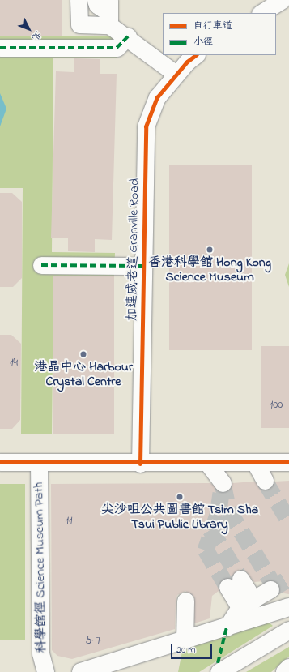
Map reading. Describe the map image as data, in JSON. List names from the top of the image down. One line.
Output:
{"streets":{"street":["加連威老道 Granville Road","科學館徑 Science Museum Path"]},"places":["香港科學館 Hong Kong Science Museum","港晶中心 Harbour Crystal Centre","尖沙咀公共圖書館 Tsim Sha Tsui Public Library"],"house_numbers":["14","100","11","5-7"],"legend":["自行車道","小徑"],"scale_bar":"20 m","north":"bottom right"}
